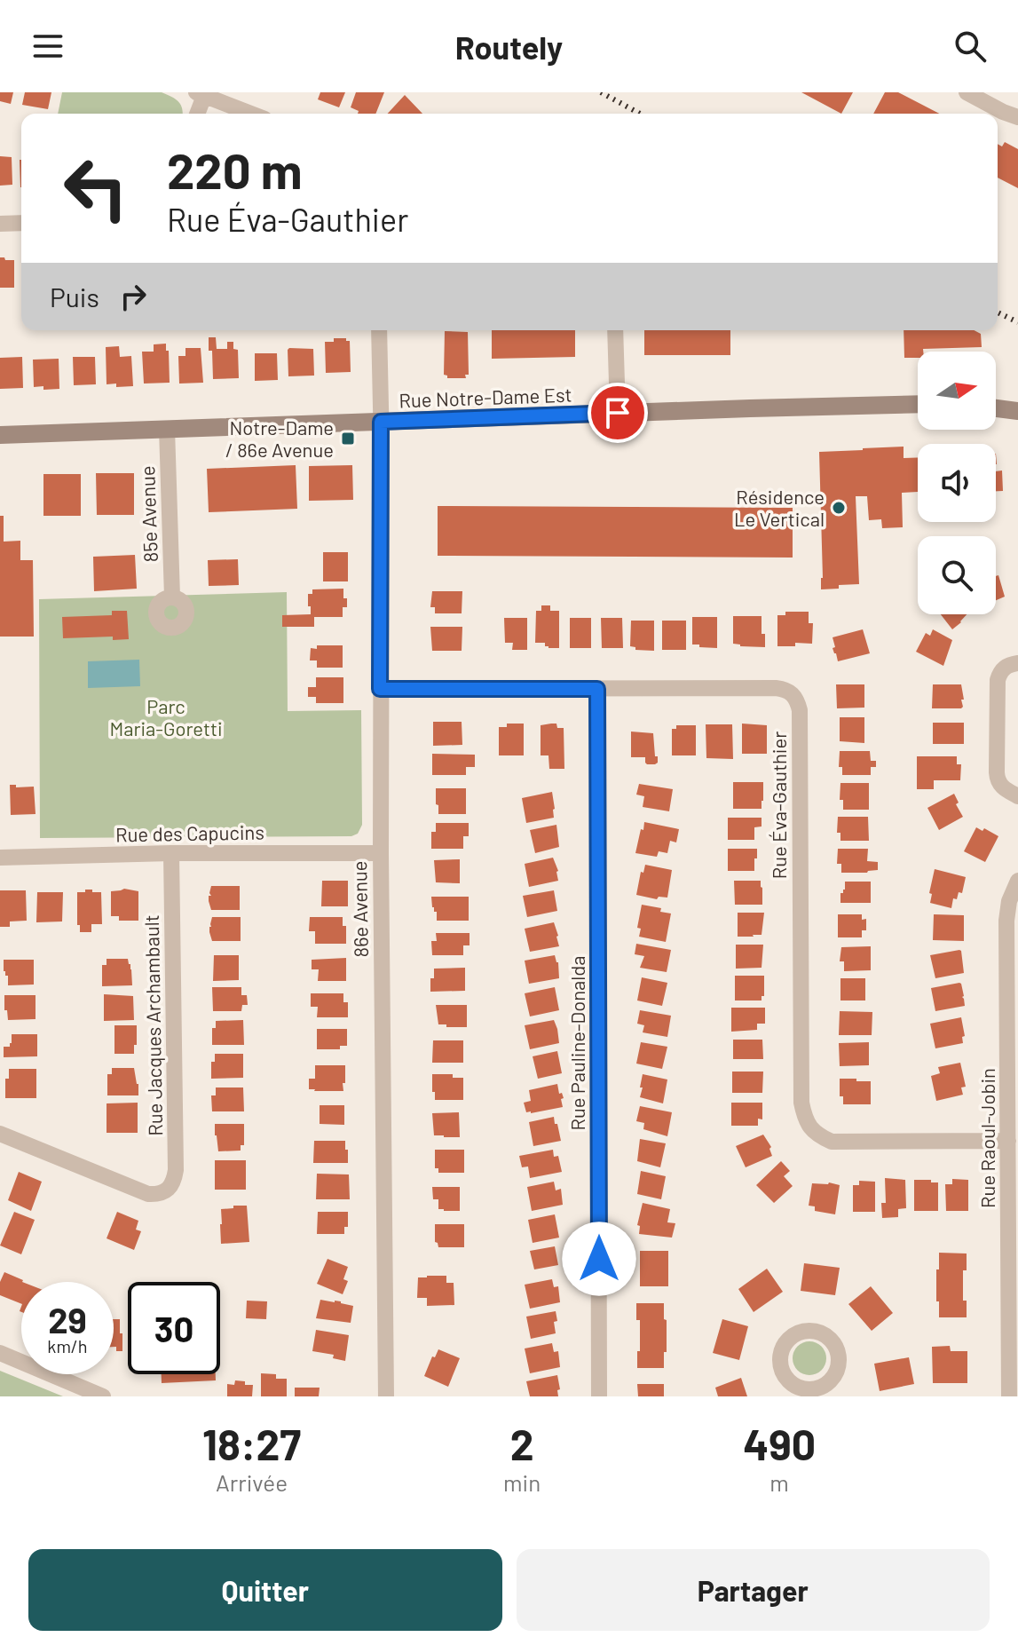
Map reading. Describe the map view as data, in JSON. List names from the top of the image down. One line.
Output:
{"streets":{"main road":["Rue Notre-Dame Est"],"street":["85e Avenue","Rue Éva-Gauthier","Rue des Capucins","86e Avenue","Rue Jacques Archambault","Rue Pauline-Donalda","Rue Raoul-Jobin"]},"crossings":[["Rue Notre-Dame Est","85e Avenue"],["Rue Notre-Dame Est","86e Avenue"],["Rue Éva-Gauthier","86e Avenue"],["Rue Éva-Gauthier","Rue Pauline-Donalda"],["Rue Éva-Gauthier","Rue Raoul-Jobin"],["Rue des Capucins","86e Avenue"],["Rue des Capucins","Rue Jacques Archambault"]],"parks":["Parc Maria-Goretti"],"places":{"transit":["Notre-Dame / 86e Avenue"],"other":["Résidence Le Vertical"]},"north":"right","page":{"header":"Routely","turn":["220 m","Rue Éva-Gauthier"],"then":"Puis","speed":"29 km/h","limit":"30","eta":["18:27","Arrivée","2","min","490","m"],"buttons":["Quitter","Partager"]}}
